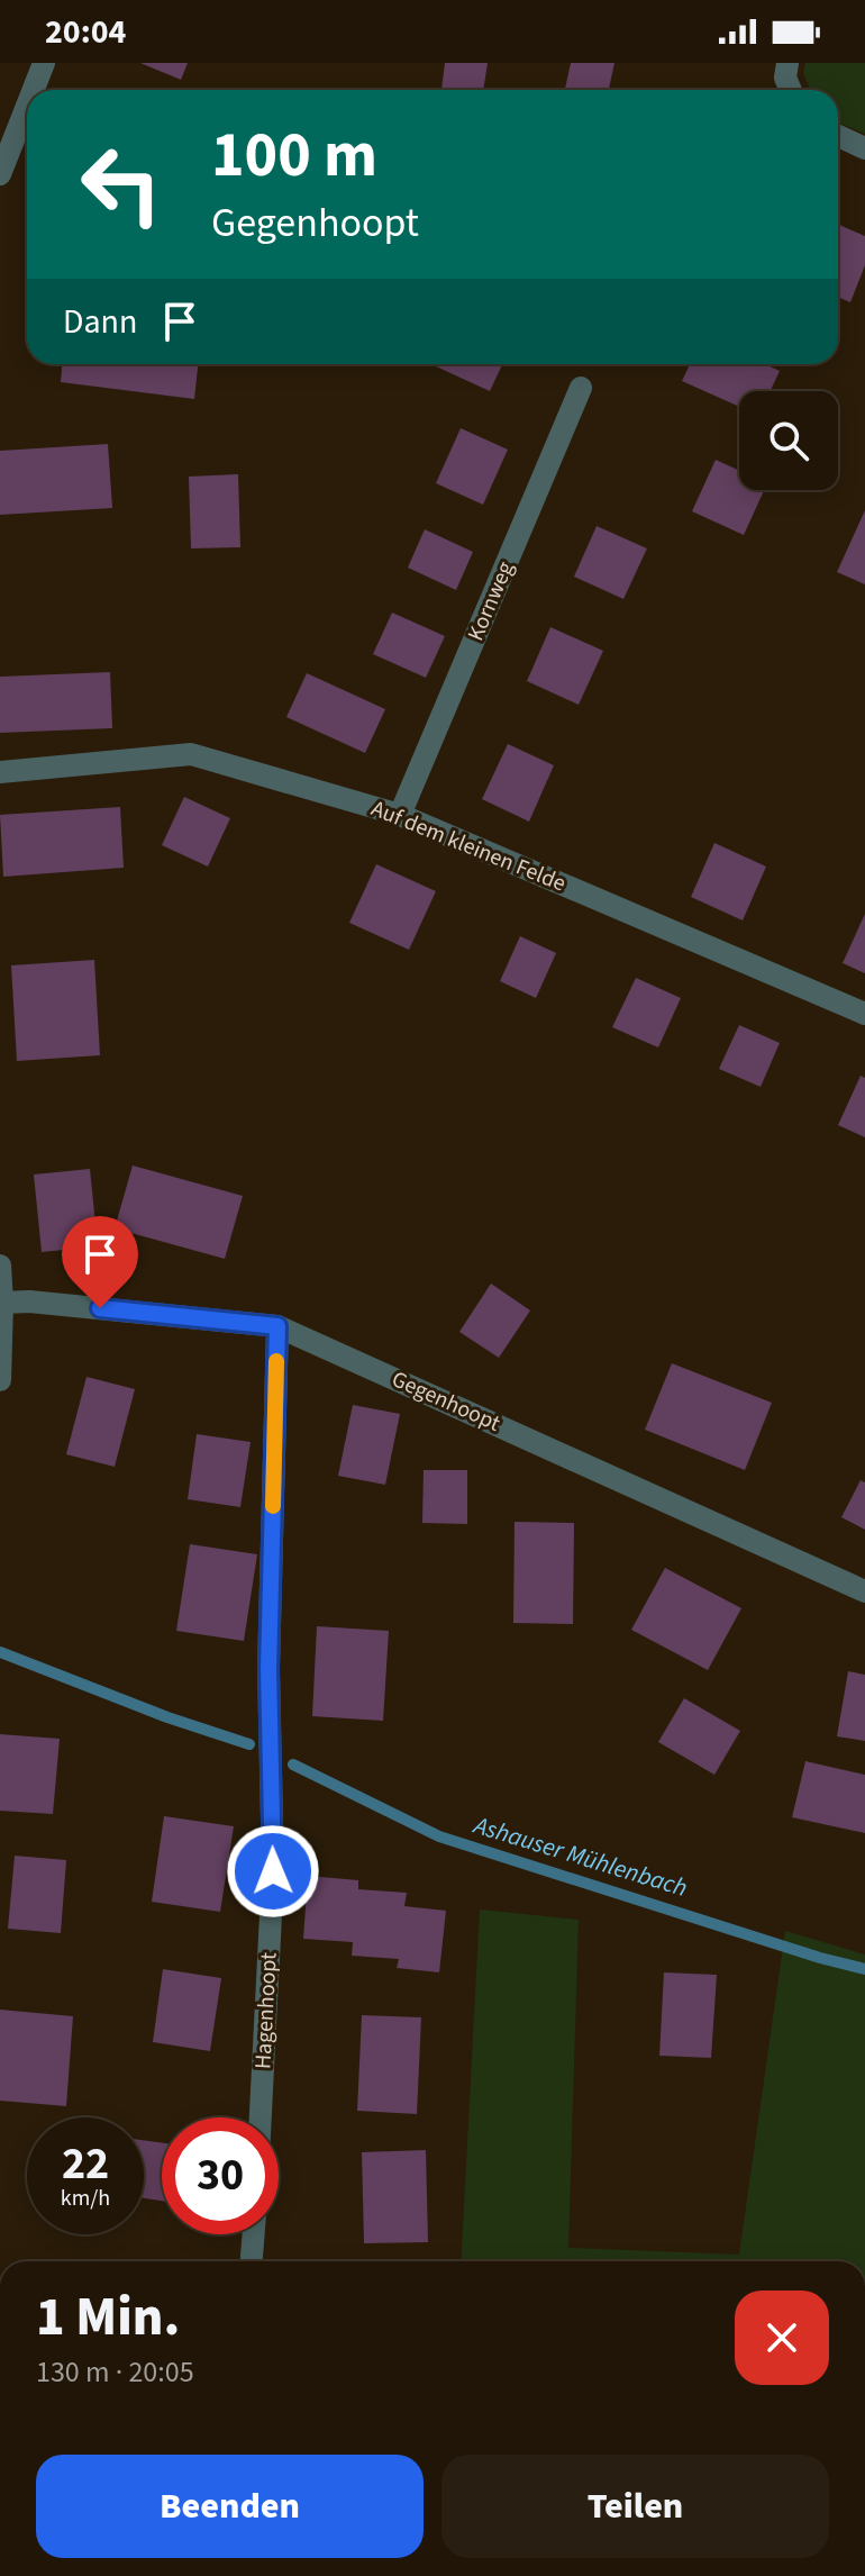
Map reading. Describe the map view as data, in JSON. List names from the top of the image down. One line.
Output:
{"streets":{"street":["Kornweg","Auf dem kleinen Felde","Gegenhoopt","Hagenhoopt"]},"crossings":[["Kornweg","Auf dem kleinen Felde"],["Gegenhoopt","Hagenhoopt"]],"water":["Ashauser Mühlenbach"],"page":{"status":"20:04","turn":["100 m","Gegenhoopt"],"then":"Dann","speed":"22 km/h","limit":"30","heading":["1 Min.","130 m · 20:05"],"buttons":["Beenden","Teilen"]}}
